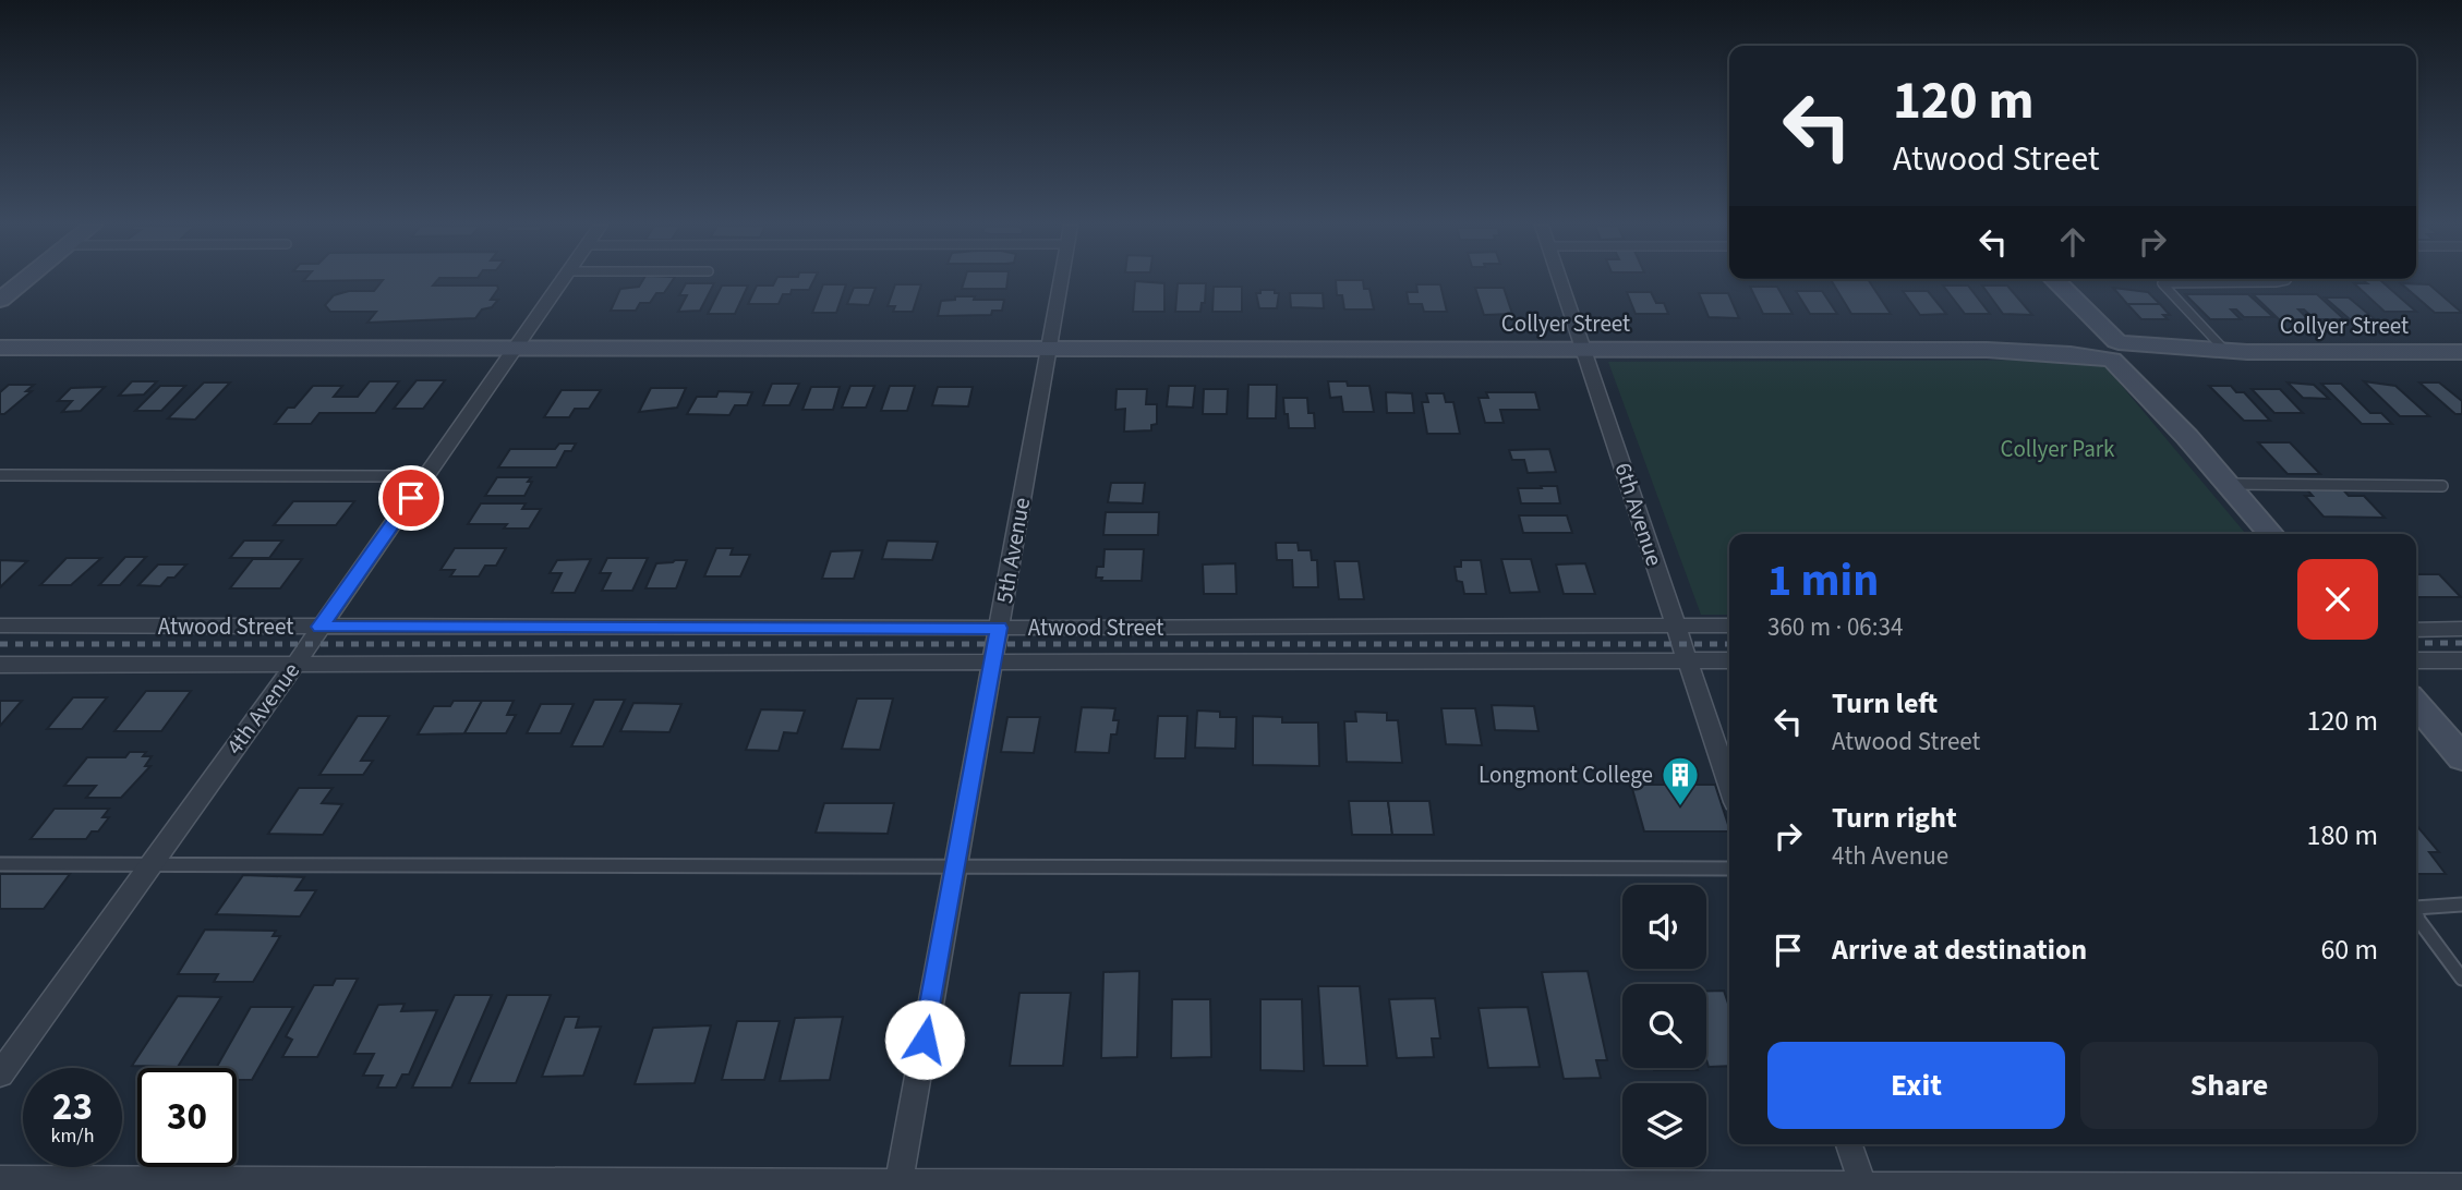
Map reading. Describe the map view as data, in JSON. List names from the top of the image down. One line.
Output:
{"streets":{"street":["Collyer Street","6th Avenue","5th Avenue","Atwood Street","4th Avenue"]},"crossings":[["Collyer Street","6th Avenue"],["Collyer Street","5th Avenue"],["Collyer Street","4th Avenue"],["6th Avenue","Atwood Street"],["5th Avenue","Atwood Street"],["Atwood Street","4th Avenue"]],"parks":["Collyer Park"],"places":{"building":["Longmont College"]},"page":{"turn":["120 m","Atwood Street"],"heading":["1 min","360 m · 06:34"],"list":[{"name":"Turn left","note":"Atwood Street","value":"120 m"},{"name":"Turn right","note":"4th Avenue","value":"180 m"},{"name":"Arrive at destination","value":"60 m"}],"buttons":["Exit","Share"],"speed":"23 km/h","limit":"30"}}
